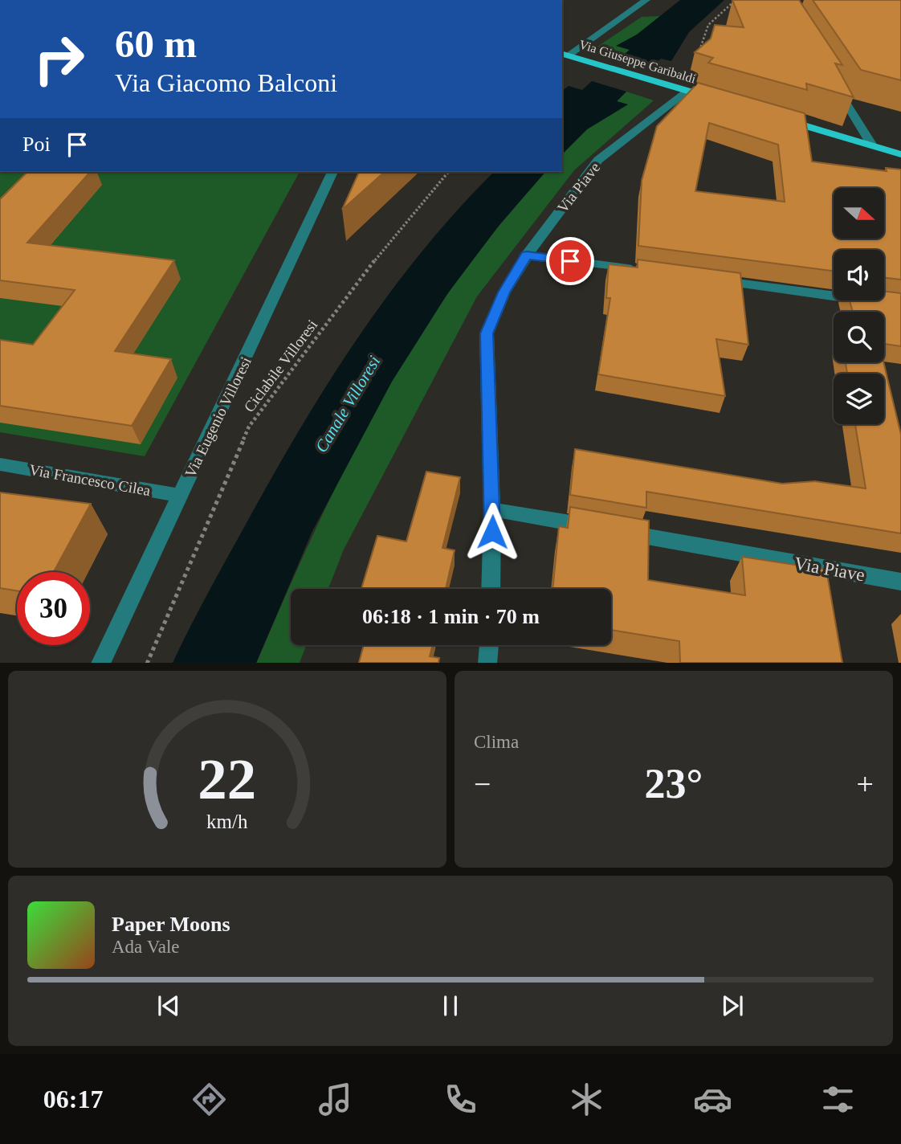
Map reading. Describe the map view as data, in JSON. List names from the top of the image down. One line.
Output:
{"streets":{"main road":["Via Giuseppe Garibaldi"],"street":["Via Piave","Via Eugenio Villoresi","Via Francesco Cilea"],"path":["Ciclabile Villoresi"]},"crossings":[["Via Giuseppe Garibaldi","Via Piave"],["Via Eugenio Villoresi","Via Francesco Cilea"]],"water":["Canale Villoresi"],"north":"right","page":{"turn":["60 m","Via Giacomo Balconi"],"then":"Poi","limit":"30","trip":"06:18 · 1 min · 70 m","tile":"Clima","heat":["−","23°","+"],"song":["Paper Moons","Ada Vale"],"tabs":"06:17","gauge":["22","km/h"]}}
